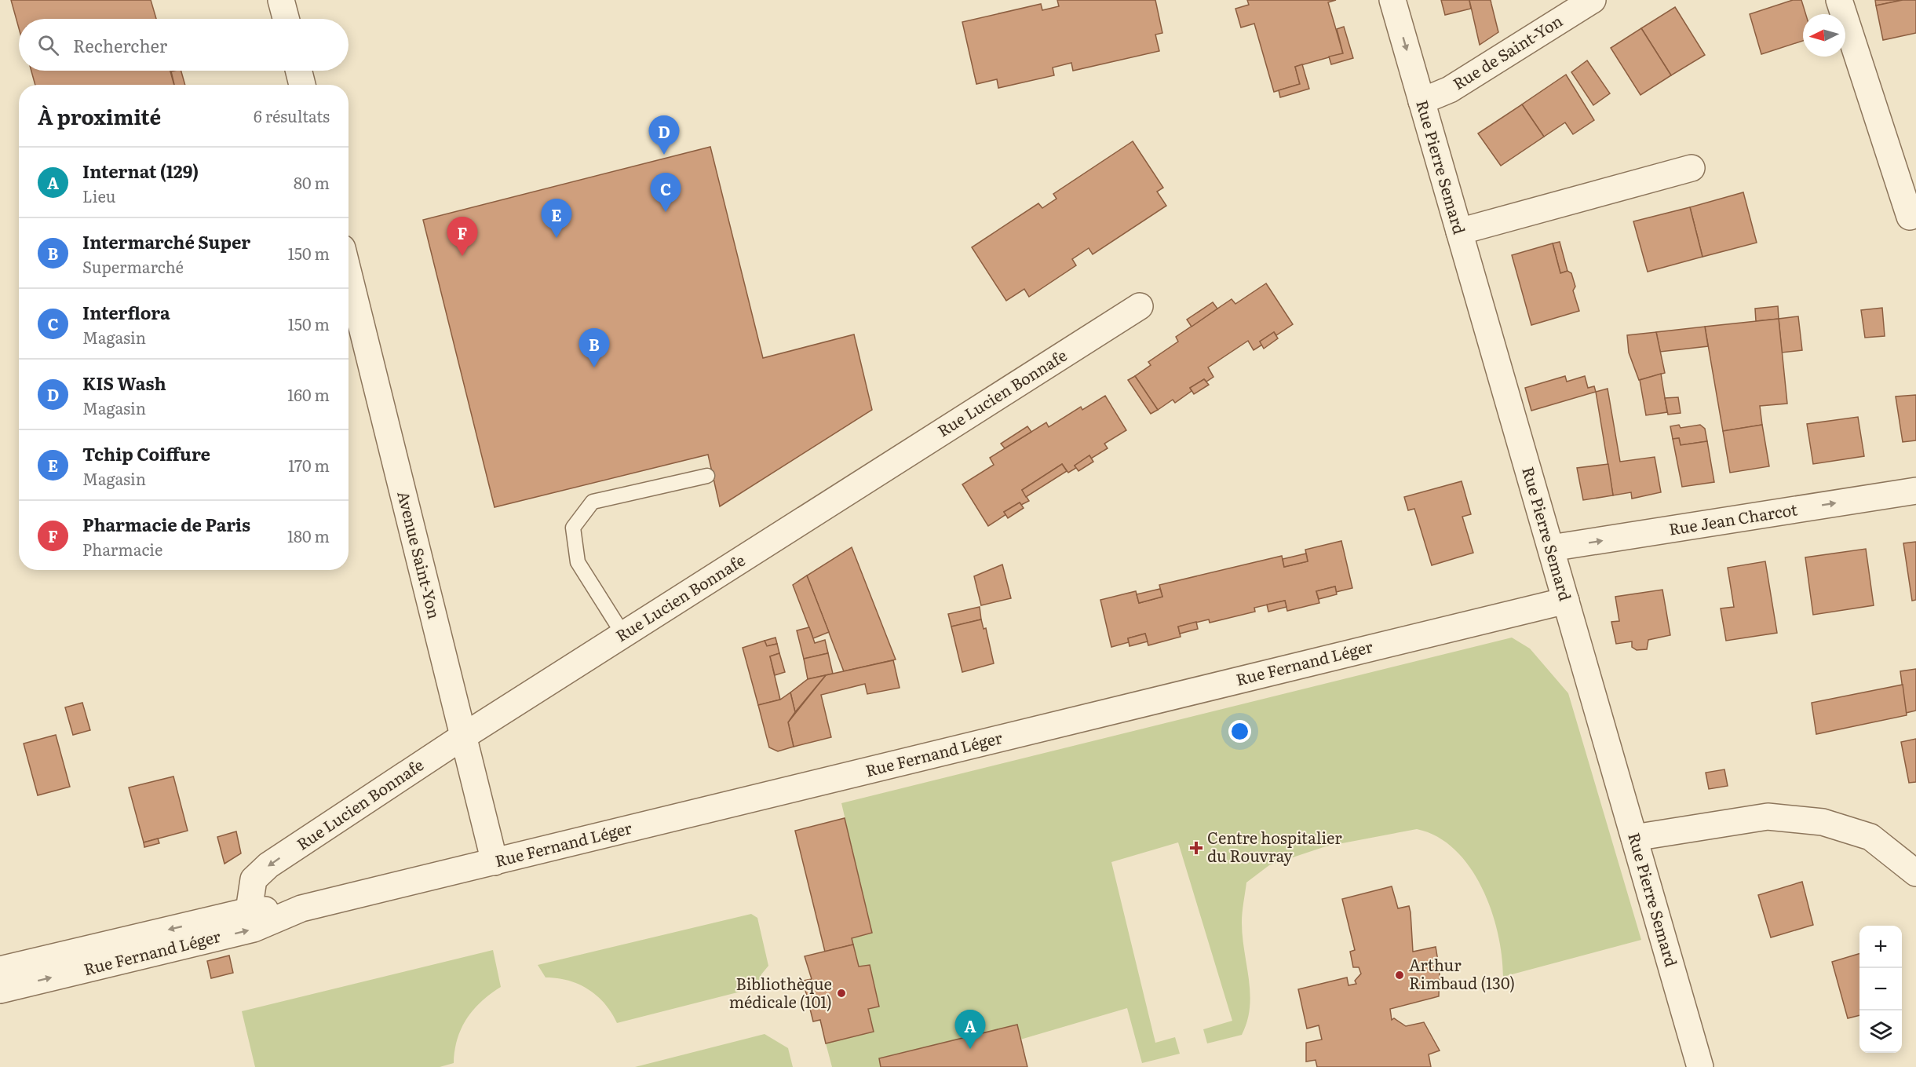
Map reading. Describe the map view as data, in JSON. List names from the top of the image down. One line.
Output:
{"streets":{"street":["Rue de Saint-Yon","Rue Pierre Semard","Rue Lucien Bonnafe","Rue Jean Charcot","Avenue Saint-Yon","Rue Fernand Léger"]},"crossings":[["Rue de Saint-Yon","Rue Pierre Semard"],["Rue Pierre Semard","Rue Jean Charcot"],["Rue Pierre Semard","Rue Fernand Léger"],["Rue Lucien Bonnafe","Avenue Saint-Yon"],["Rue Lucien Bonnafe","Rue Fernand Léger"],["Avenue Saint-Yon","Rue Fernand Léger"]],"one_way":["Rue Jean Charcot"],"places":{"health":["Centre hospitalier du Rouvray"],"other":["Arthur Rimbaud (130)","Bibliothèque médicale (101)"]},"north":"left","page":{"search":"Rechercher","heading":["À proximité","6 résultats"],"pins":["D","C","E","F","B","A"],"list":[{"mark":"A","name":"Internat (129)","note":"Lieu","value":"80 m"},{"mark":"B","name":"Intermarché Super","note":"Supermarché","value":"150 m"},{"mark":"C","name":"Interflora","note":"Magasin","value":"150 m"},{"mark":"D","name":"KIS Wash","note":"Magasin","value":"160 m"},{"mark":"E","name":"Tchip Coiffure","note":"Magasin","value":"170 m"},{"mark":"F","name":"Pharmacie de Paris","note":"Pharmacie","value":"180 m"}],"map_buttons":["+","−"]}}
